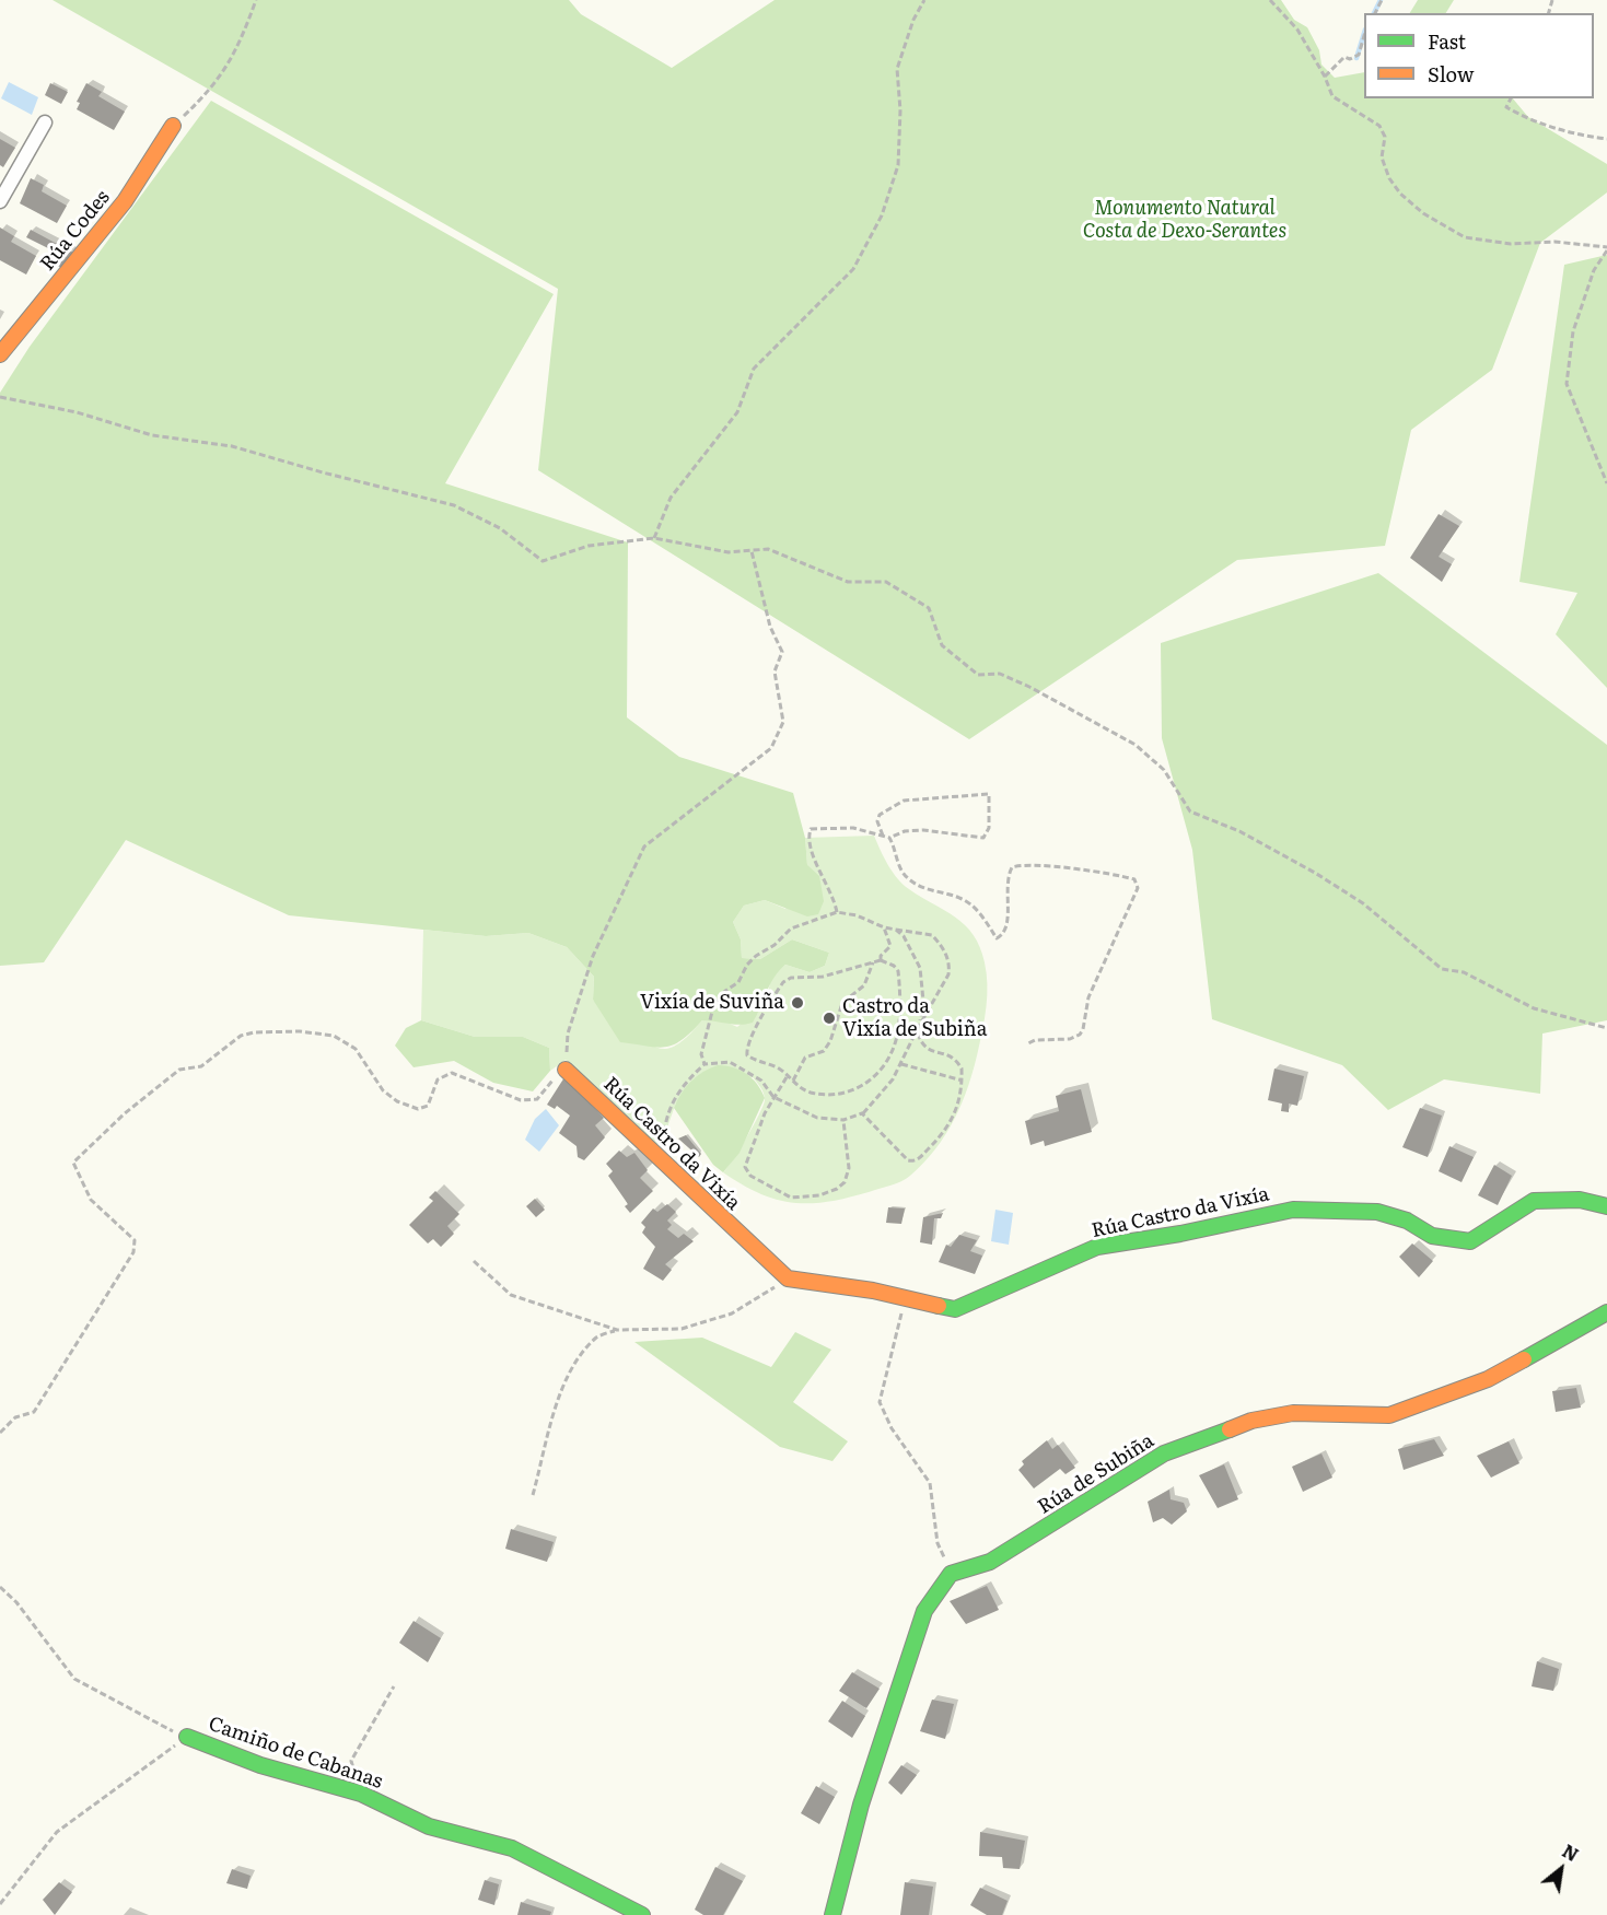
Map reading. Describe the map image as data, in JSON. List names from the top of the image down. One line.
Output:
{"streets":{"street":["Rúa Codes","Rúa Castro da Vixía","Rúa de Subiña","Camiño de Cabanas"]},"parks":["Monumento Natural Costa de Dexo-Serantes"],"places":["Vixía de Suviña","Castro da Vixía de Subiña"],"legend":["Fast","Slow"],"north":"top right"}
